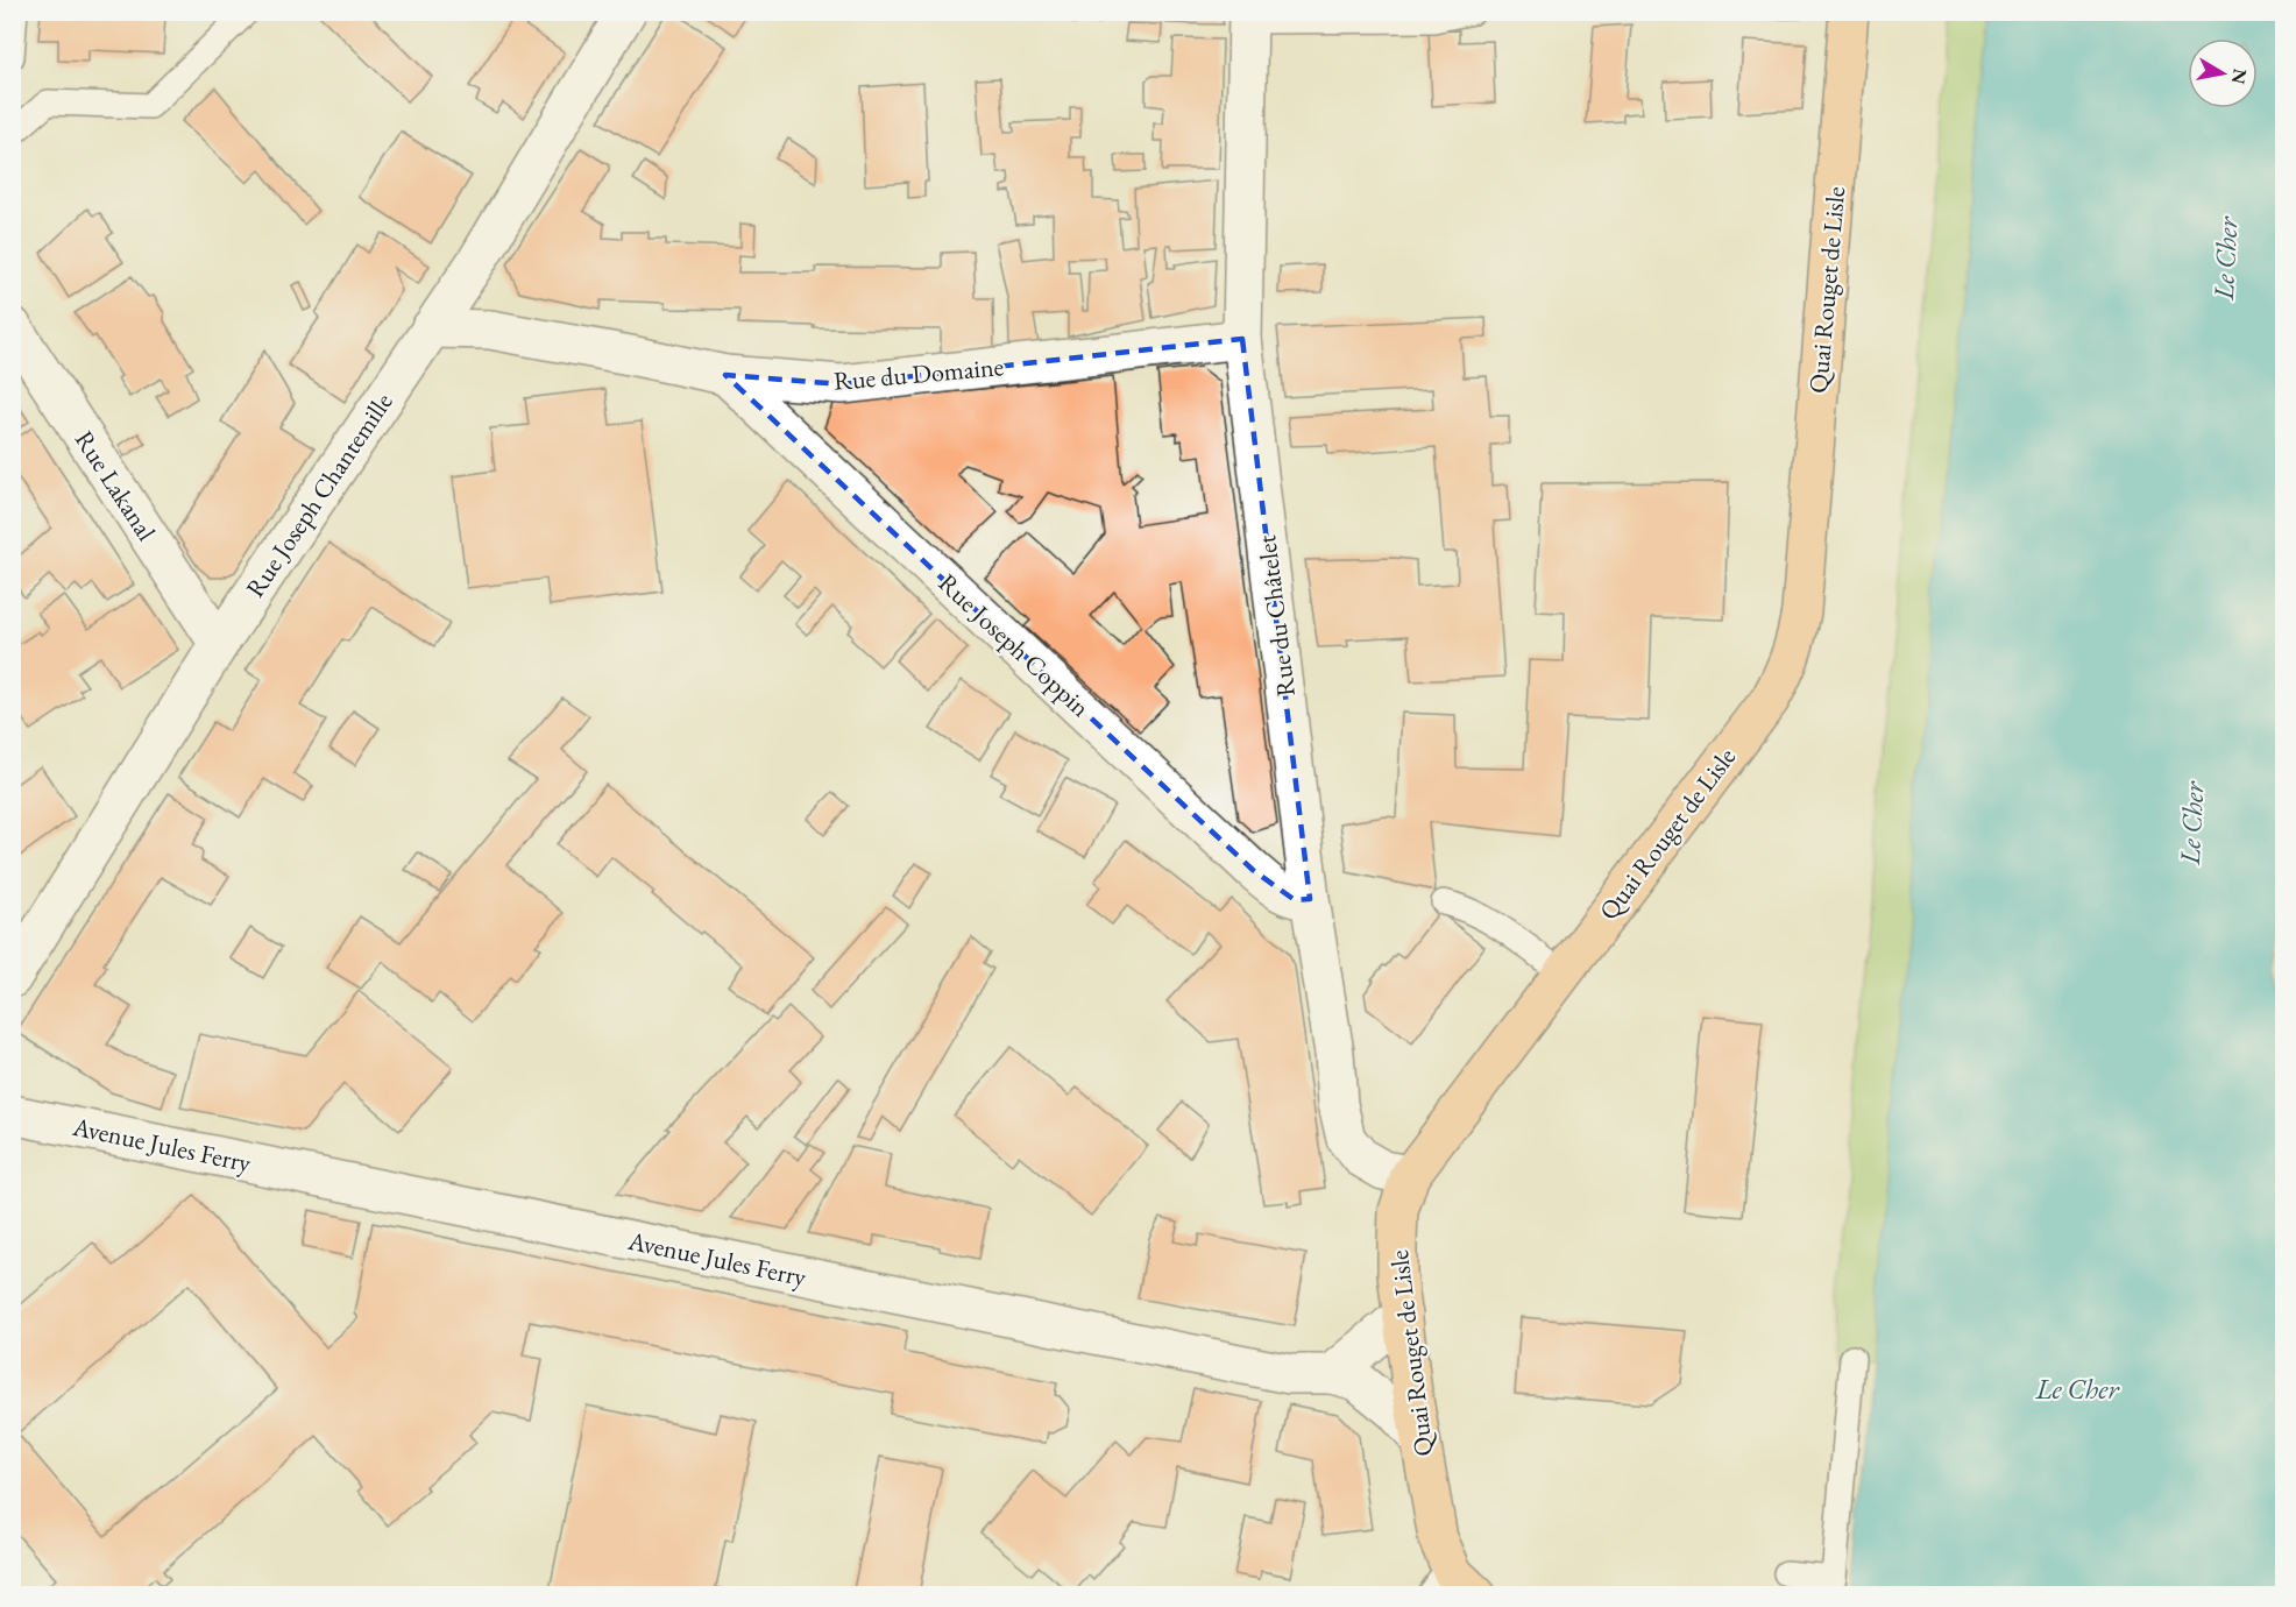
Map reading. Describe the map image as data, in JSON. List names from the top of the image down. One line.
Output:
{"streets":{"main road":["Quai Rouget de Lisle"],"street":["Rue du Domaine","Rue Lakanal","Rue Joseph Chantemille","Rue du Châtelet","Rue Joseph Coppin","Avenue Jules Ferry"]},"crossings":[["Quai Rouget de Lisle","Rue du Châtelet"],["Rue du Domaine","Rue Joseph Chantemille"],["Rue du Domaine","Rue du Châtelet"],["Rue du Domaine","Rue Joseph Coppin"],["Rue Lakanal","Rue Joseph Chantemille"],["Rue du Châtelet","Rue Joseph Coppin"]],"water":["Le Cher"],"north":"right"}
